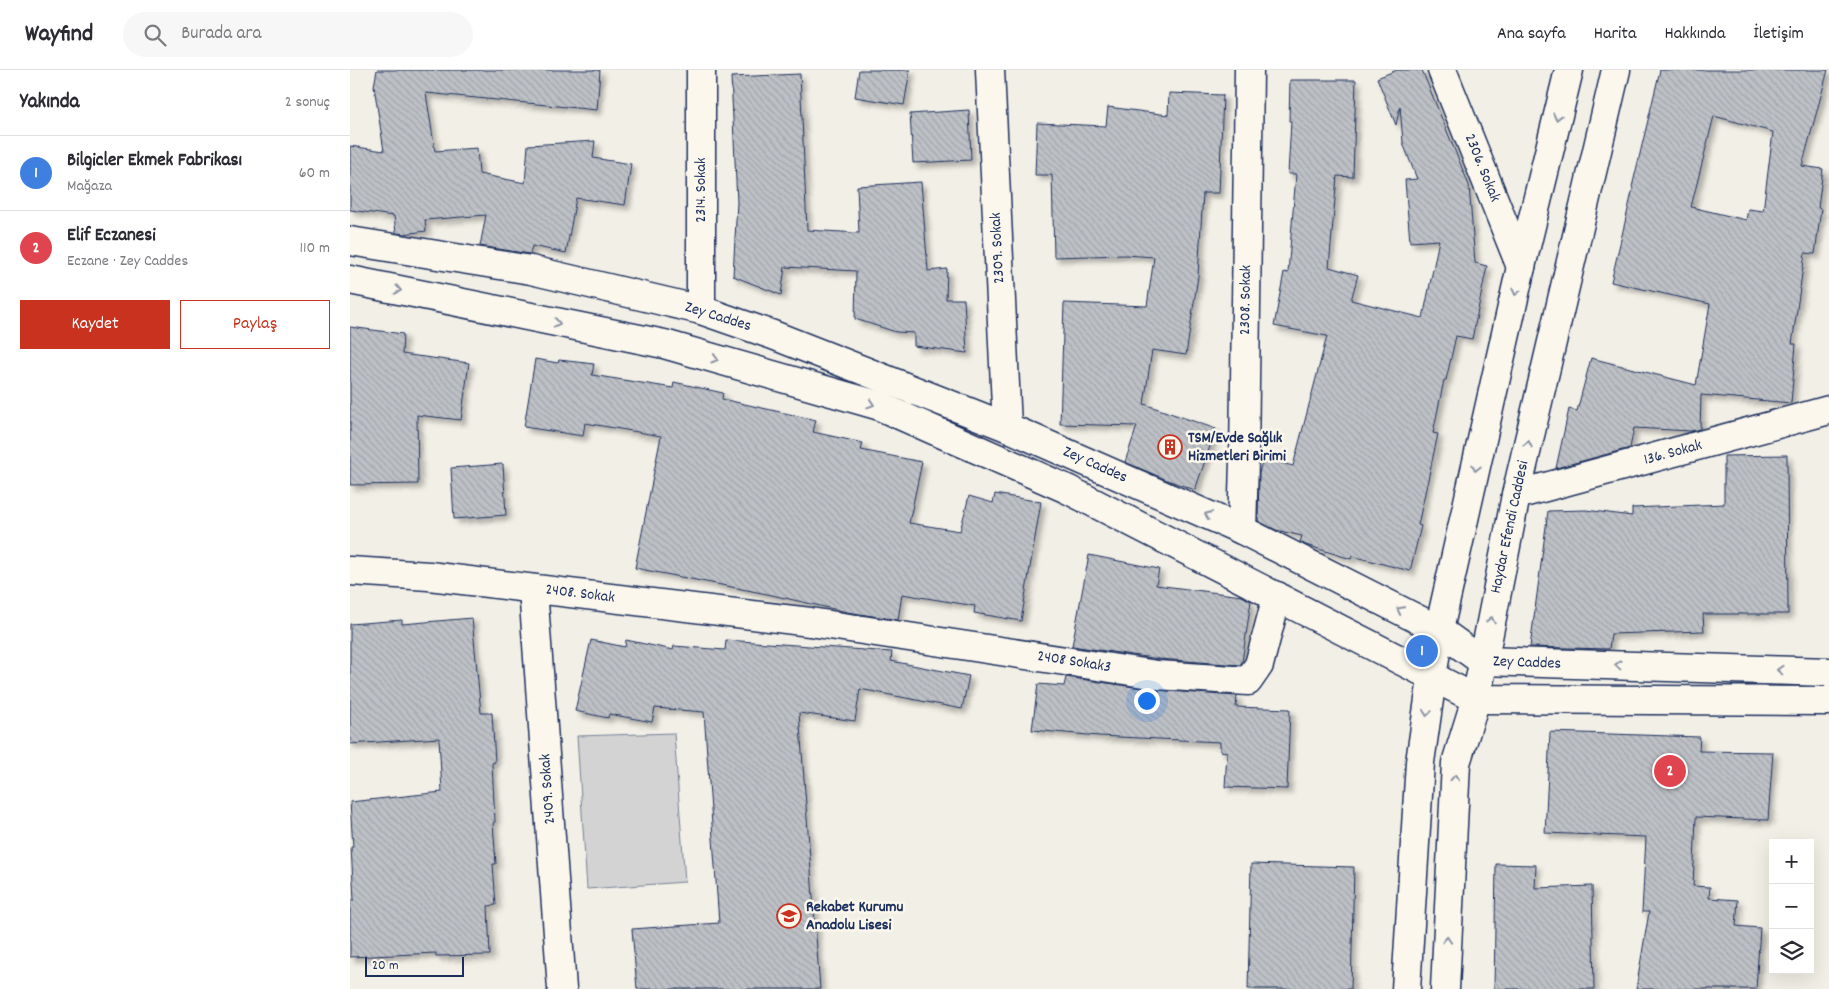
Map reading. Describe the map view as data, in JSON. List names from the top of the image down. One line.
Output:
{"streets":{"main road":["2306. Sokak","2314. Sokak","2309. Sokak","2308. Sokak","Zey Caddes","136. Sokak","Haydar Efendi Caddesi","2408. Sokak","2408 Sokak3","2409. Sokak"]},"crossings":[["2314. Sokak","Zey Caddes"],["2309. Sokak","Zey Caddes"],["2308. Sokak","Zey Caddes"],["Zey Caddes","Haydar Efendi Caddesi"],["Zey Caddes","2408 Sokak3"],["136. Sokak","Haydar Efendi Caddesi"],["2408. Sokak","2408 Sokak3"],["2408. Sokak","2409. Sokak"]],"places":{"building":["TSM/Evde Sağlık Hizmetleri Birimi"],"school or university":["Rekabet Kurumu Anadolu Lisesi"]},"scale_bar":"20 m","page":{"header":"Wayfind","search":"Burada ara","nav":["Ana sayfa","Harita","Hakkında","İletişim"],"heading":["Yakında","2 sonuç"],"list":[{"mark":"1","name":"Bilgicler Ekmek Fabrikası","note":"Mağaza","value":"60 m"},{"mark":"2","name":"Elif Eczanesi","note":"Eczane · Zey Caddes","value":"110 m"}],"buttons":["Kaydet","Paylaş"],"pins":["1","2"],"map_buttons":["+","−"],"scale":"20 m"}}
